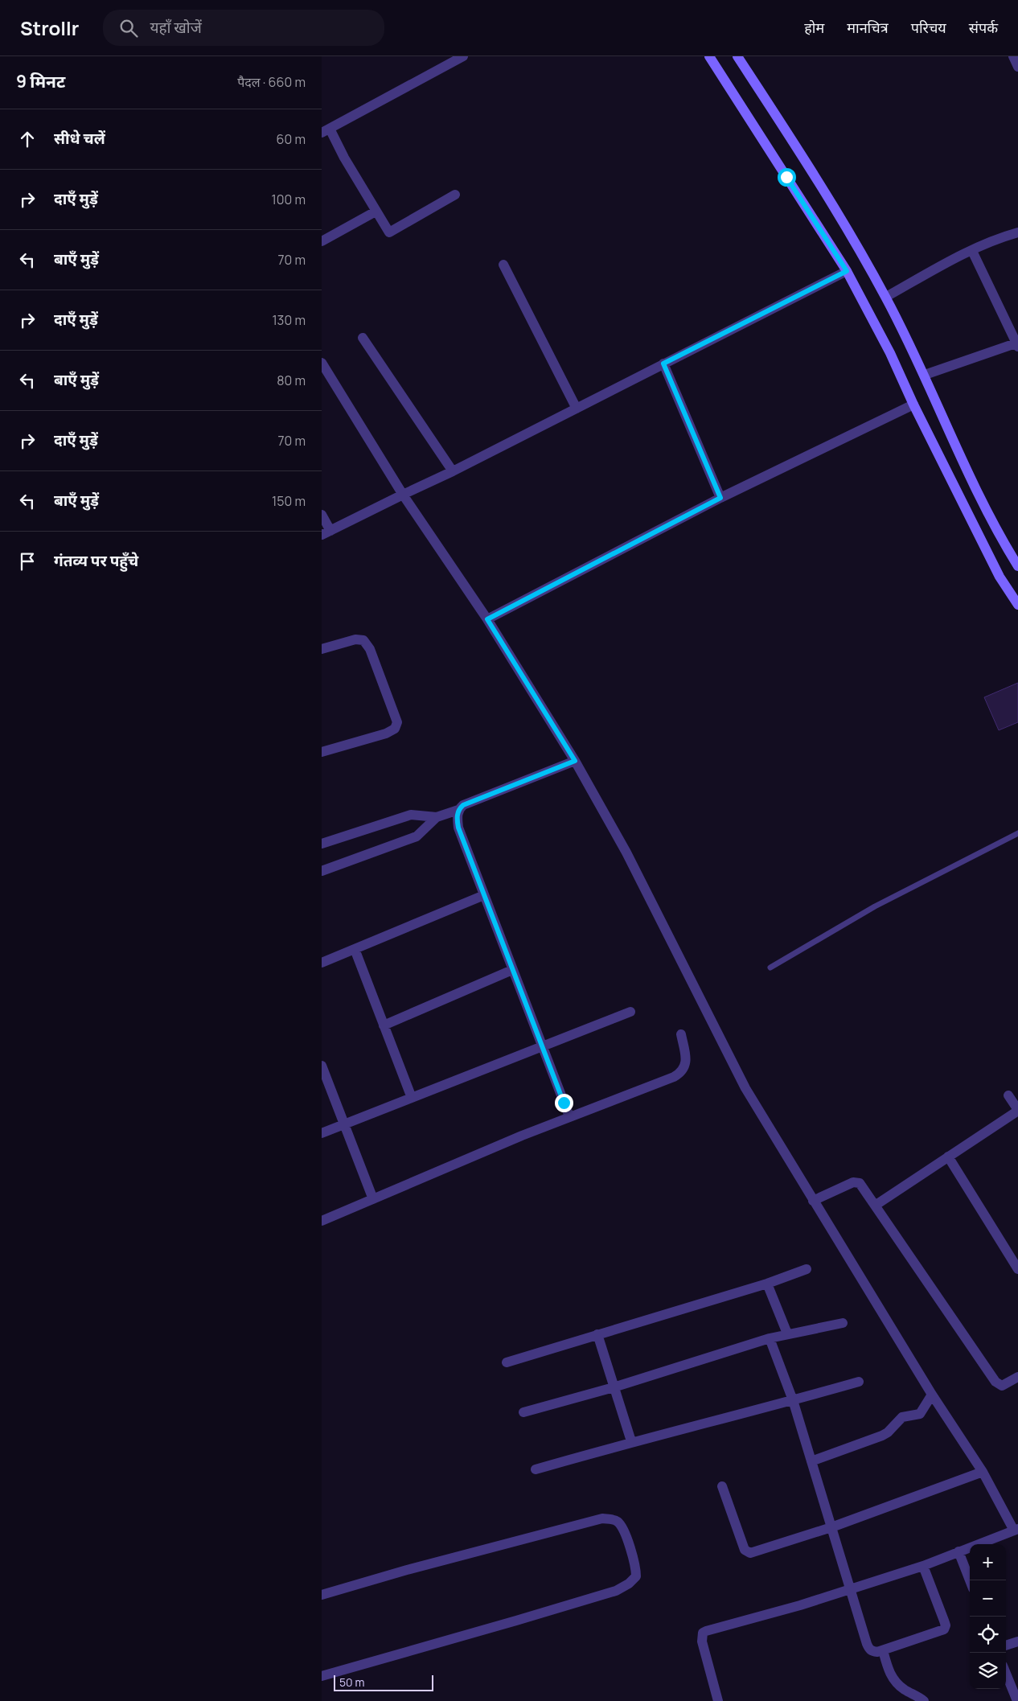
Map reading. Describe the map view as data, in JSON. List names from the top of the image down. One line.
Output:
{"scale_bar":"50 m","page":{"header":"Strollr","search":"यहाँ खोजें","nav":["होम","मानचित्र","परिचय","संपर्क"],"heading":["9 मिनट","पैदल · 660 m"],"list":[["सीधे चलें","60 m"],["दाएँ मुड़ें","100 m"],["बाएँ मुड़ें","70 m"],["दाएँ मुड़ें","130 m"],["बाएँ मुड़ें","80 m"],["दाएँ मुड़ें","70 m"],["बाएँ मुड़ें","150 m"],"गंतव्य पर पहुँचे"],"map_buttons":["+","−"],"scale":"50 m"}}
